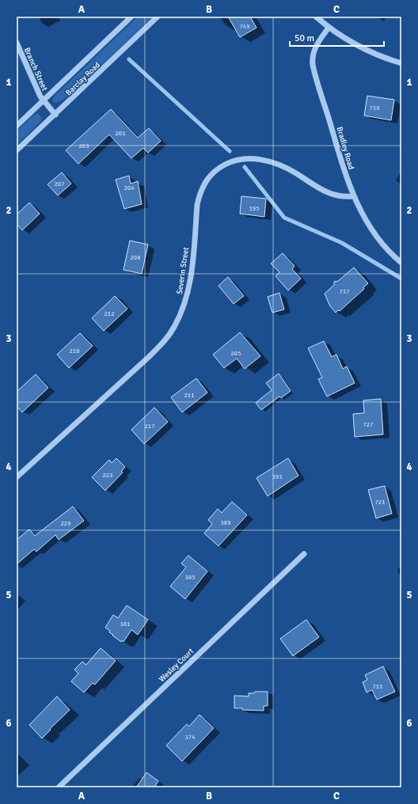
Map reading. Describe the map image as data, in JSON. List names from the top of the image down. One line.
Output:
{"streets":{"street":["Branch Street","Barclay Road","Bradley Road","Severin Street","Wesley Court"]},"crossings":[["Branch Street","Barclay Road"],["Bradley Road","Severin Street"]],"house_numbers":["749","739","201","203","207","204","195","208","737","212","218","205","211","727","217","223","393","721","389","229","385","381","711","374"],"scale_bar":"50 m","grid":{"columns":["A","B","C"],"rows":["1","2","3","4","5","6"]}}
